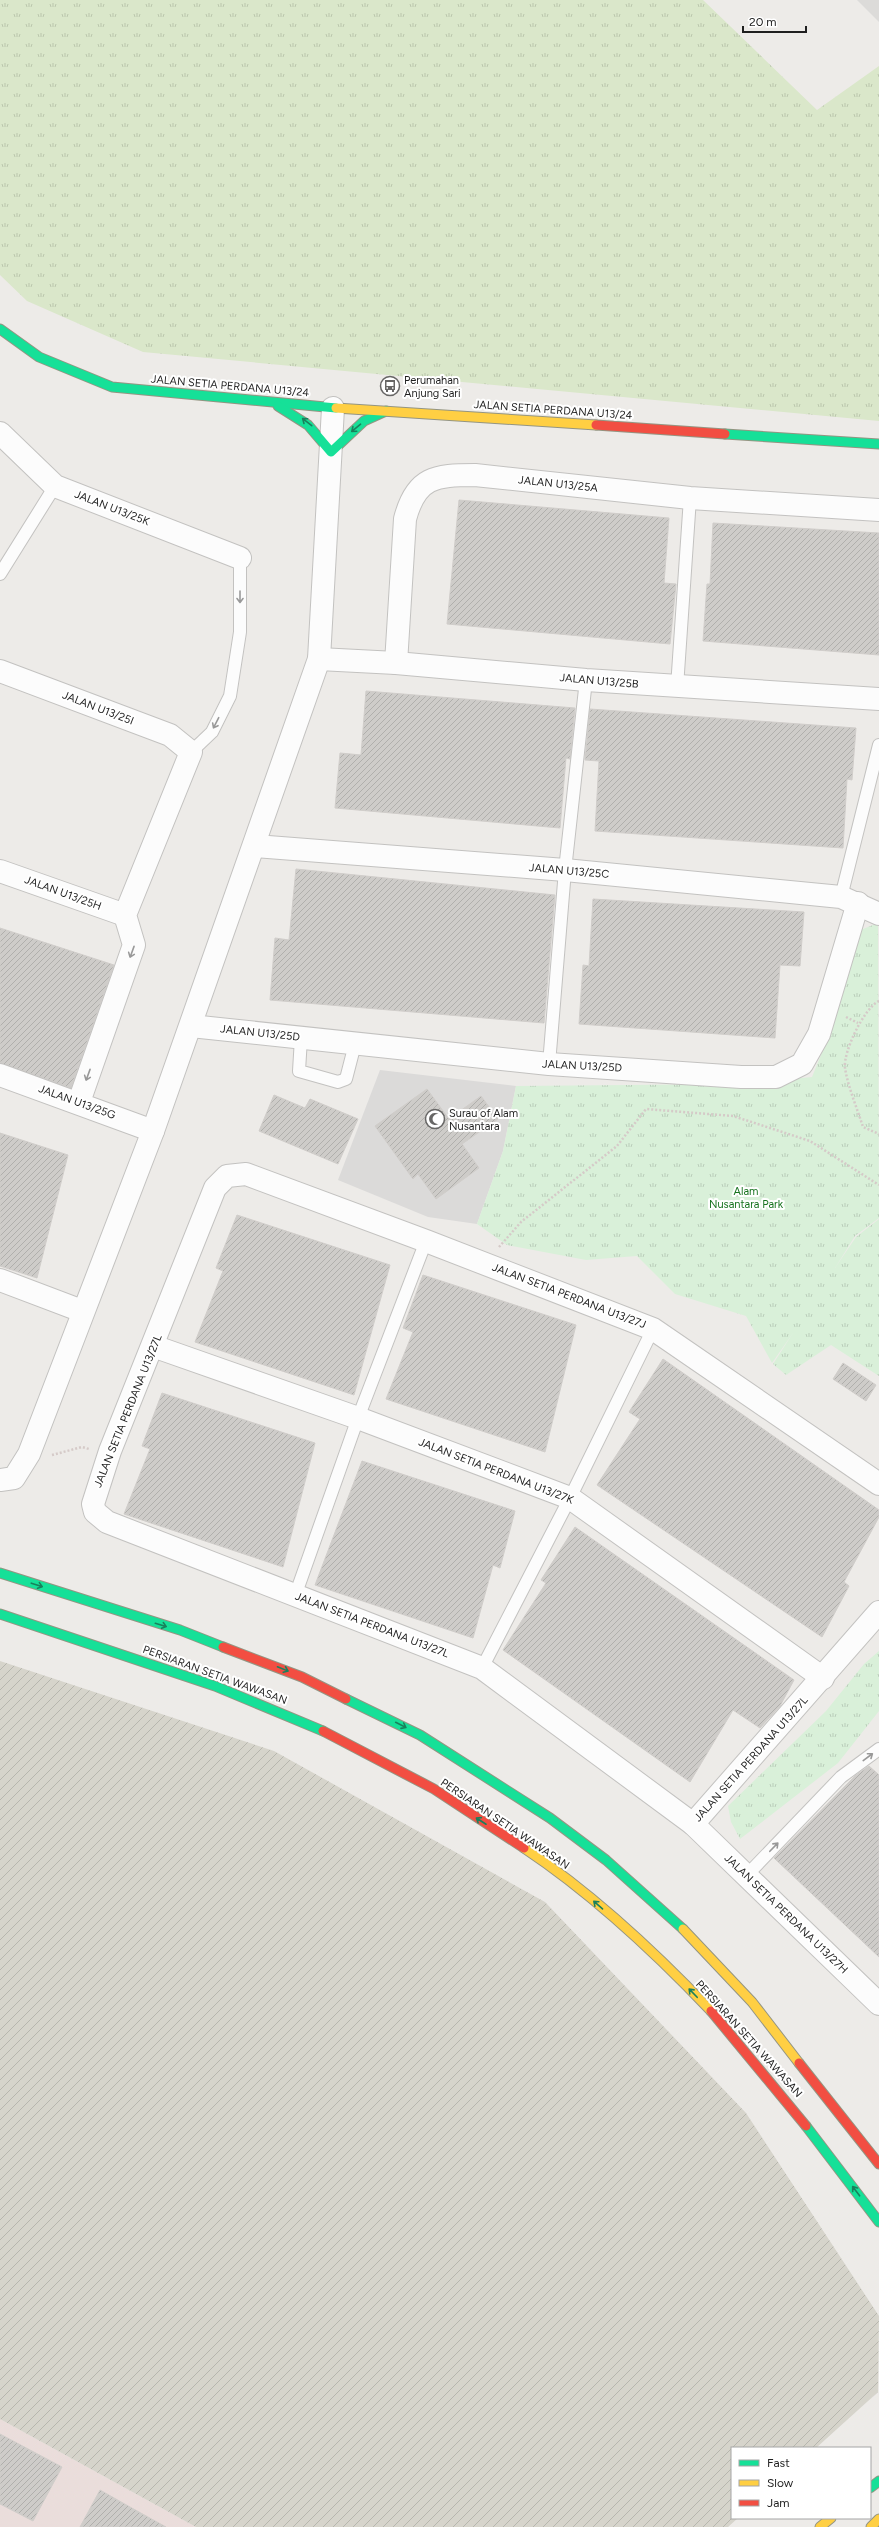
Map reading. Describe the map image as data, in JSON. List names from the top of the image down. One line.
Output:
{"streets":{"street":["JALAN SETIA PERDANA U13/24","JALAN U13/25A","JALAN U13/25K","JALAN U13/25B","JALAN U13/25I","JALAN U13/25C","JALAN U13/25H","JALAN U13/25D","JALAN U13/25G","JALAN SETIA PERDANA U13/27J","JALAN SETIA PERDANA U13/27L","JALAN SETIA PERDANA U13/27K","PERSIARAN SETIA WAWASAN","JALAN SETIA PERDANA U13/27H"]},"crossings":[["JALAN U13/25A","JALAN U13/25B"],["JALAN U13/25C","JALAN U13/25D"],["JALAN SETIA PERDANA U13/27J","JALAN SETIA PERDANA U13/27L"],["JALAN SETIA PERDANA U13/27L","JALAN SETIA PERDANA U13/27K"],["JALAN SETIA PERDANA U13/27L","JALAN SETIA PERDANA U13/27H"]],"parks":["Alam Nusantara Park"],"places":{"bus stop":["Perumahan Anjung Sari"],"mosque":["Surau of Alam Nusantara"]},"legend":["Fast","Slow","Jam"],"scale_bar":"20 m"}
